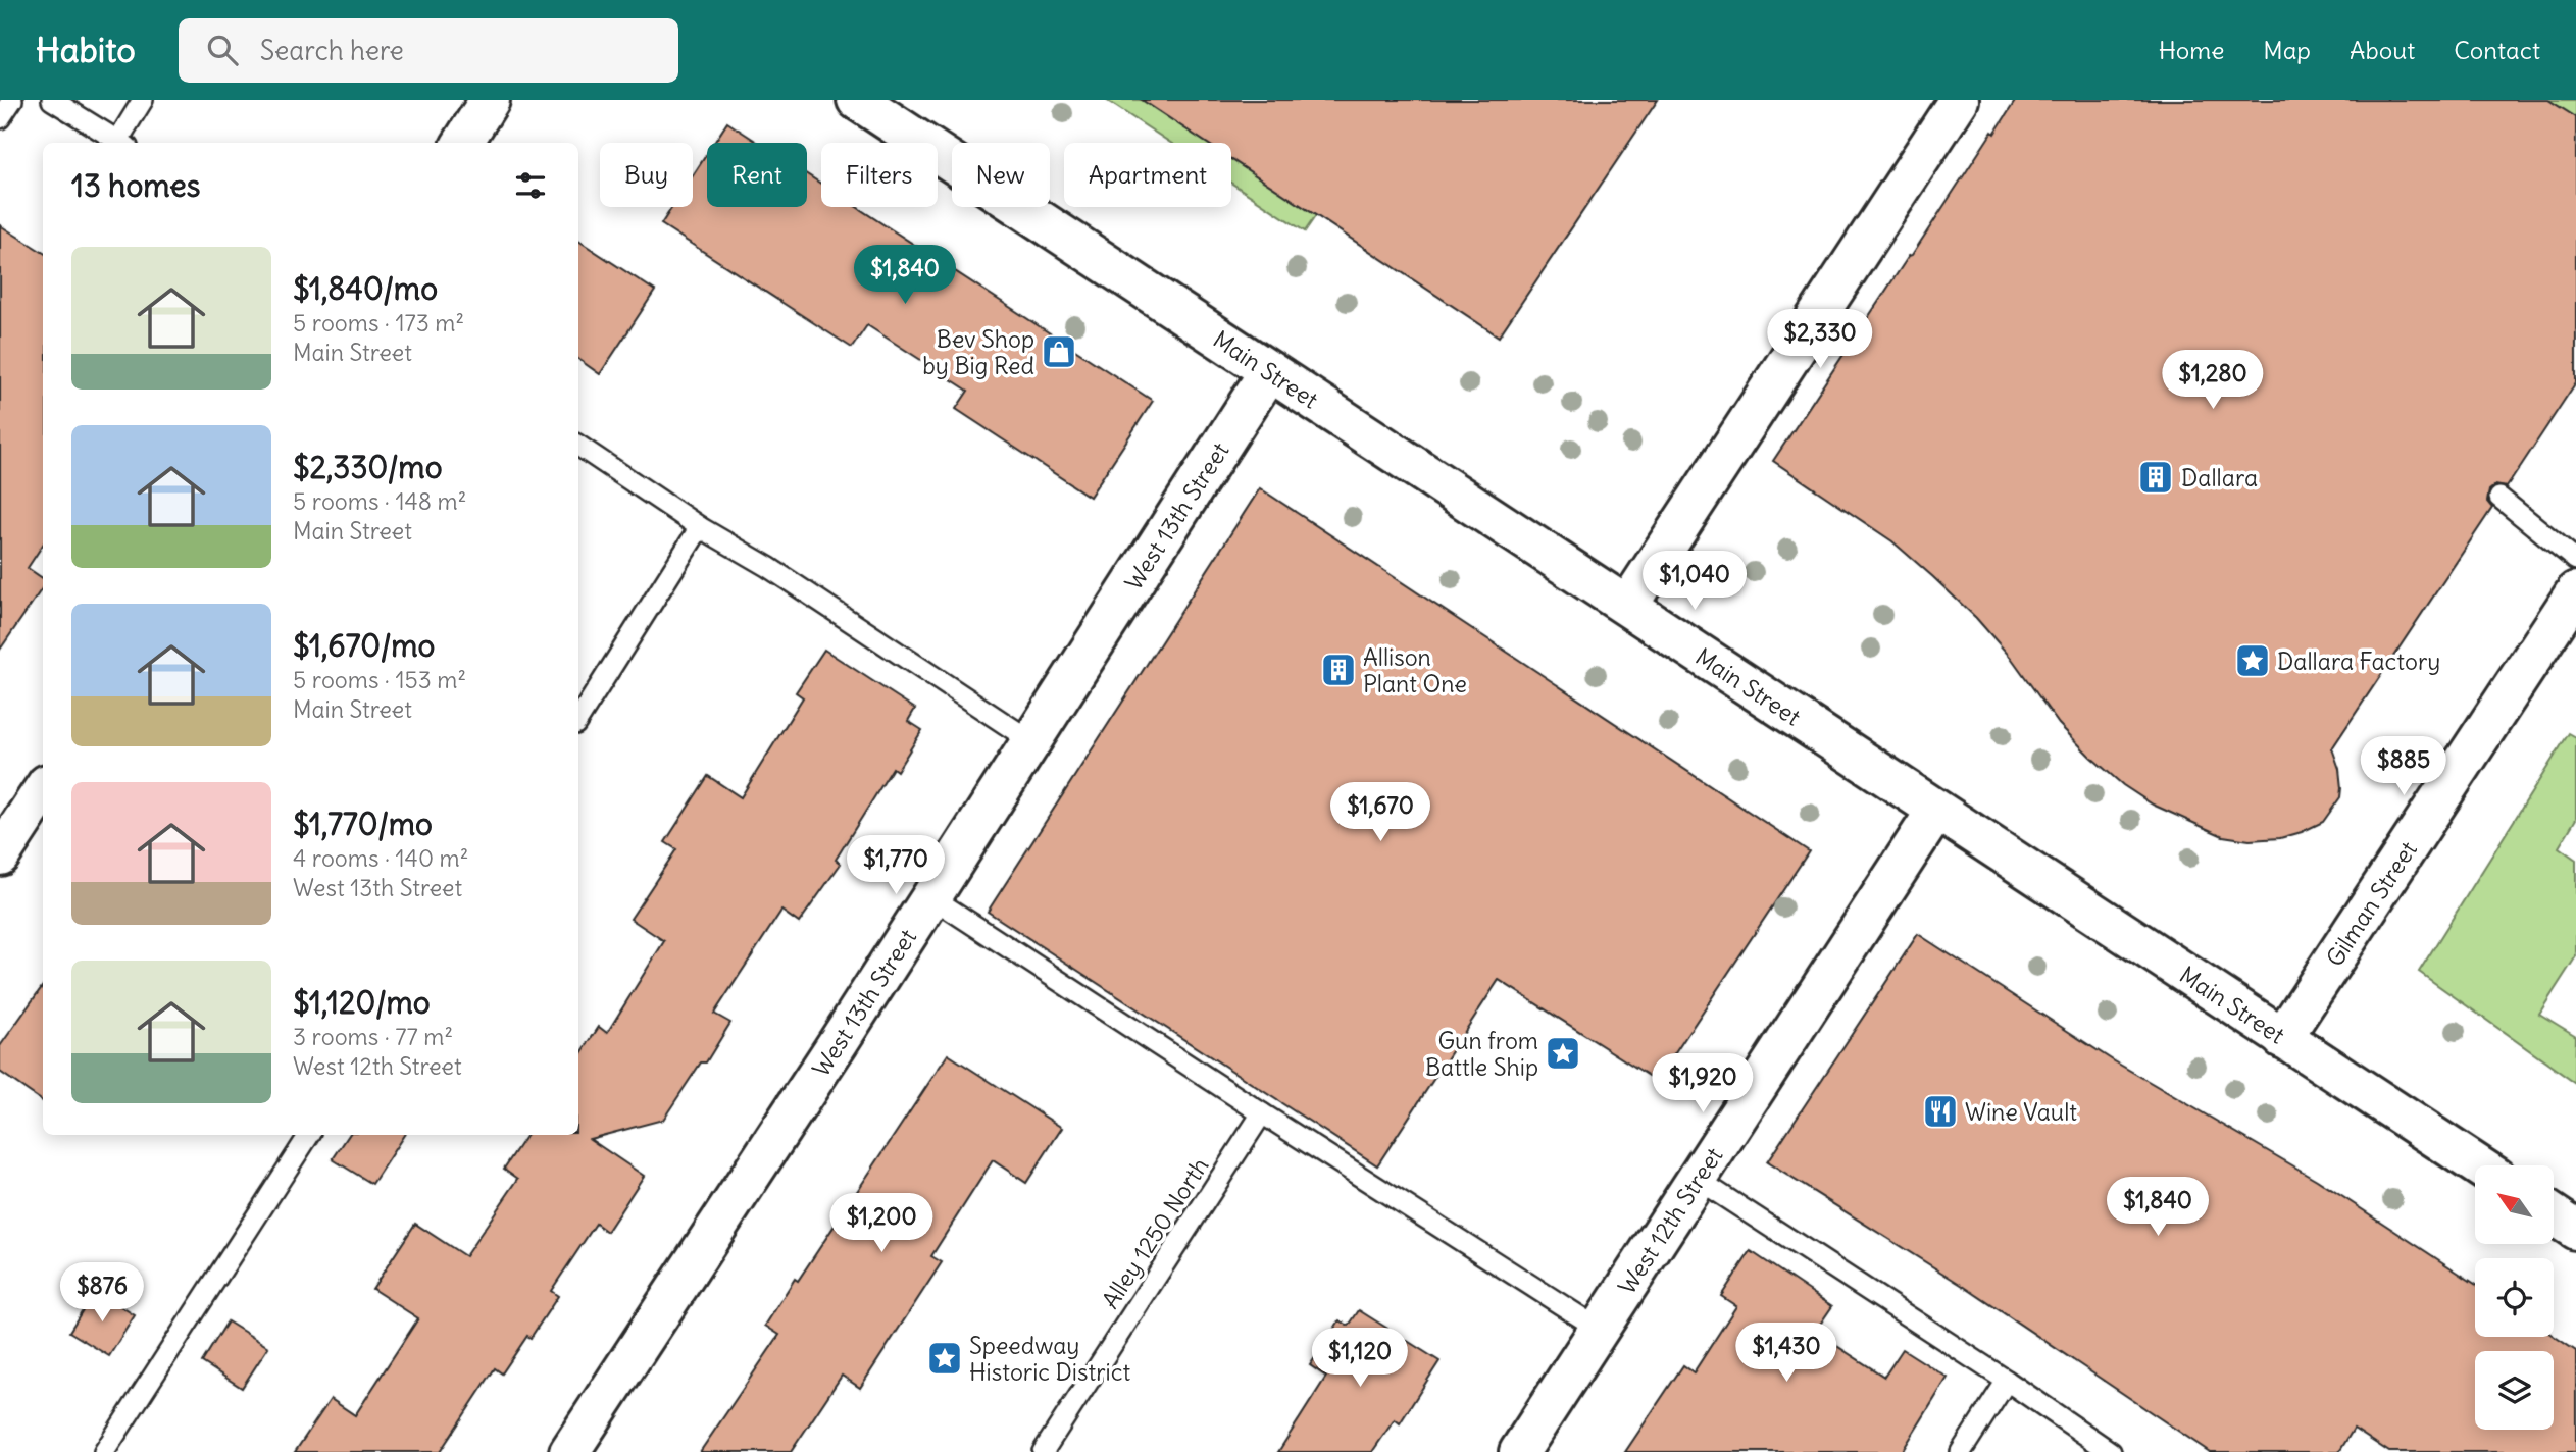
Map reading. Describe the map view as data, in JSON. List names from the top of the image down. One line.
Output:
{"streets":{"street":["Main Street","West 13th Street","Gilman Street","West 12th Street"],"lane":["Alley 1250 North"]},"crossings":[["Main Street","West 13th Street"],["Main Street","Gilman Street"],["Main Street","West 12th Street"]],"places":{"shop":["Bev Shop by Big Red"],"building":["Dallara","Allison Plant One"],"place":["Dallara Factory","Gun from Battle Ship","Speedway Historic District"],"restaurant":["Wine Vault"]},"north":"top left","page":{"header":"Habito","search":"Search here","nav":["Home","Map","About","Contact"],"chip":["Buy","Rent","Filters","New","Apartment"],"heading":"13 homes","list":[{"name":"$1,840/mo","note":"5 rooms · 173 m² · Main Street"},{"name":"$2,330/mo","note":"5 rooms · 148 m² · Main Street"},{"name":"$1,670/mo","note":"5 rooms · 153 m² · Main Street"},{"name":"$1,770/mo","note":"4 rooms · 140 m² · West 13th Street"},{"name":"$1,120/mo","note":"3 rooms · 77 m² · West 12th Street"}],"price":["$1,840","$2,330","$1,280","$1,040","$885","$1,670","$1,770","$1,920","$1,840","$1,200","$876","$1,430","$1,120"]}}
